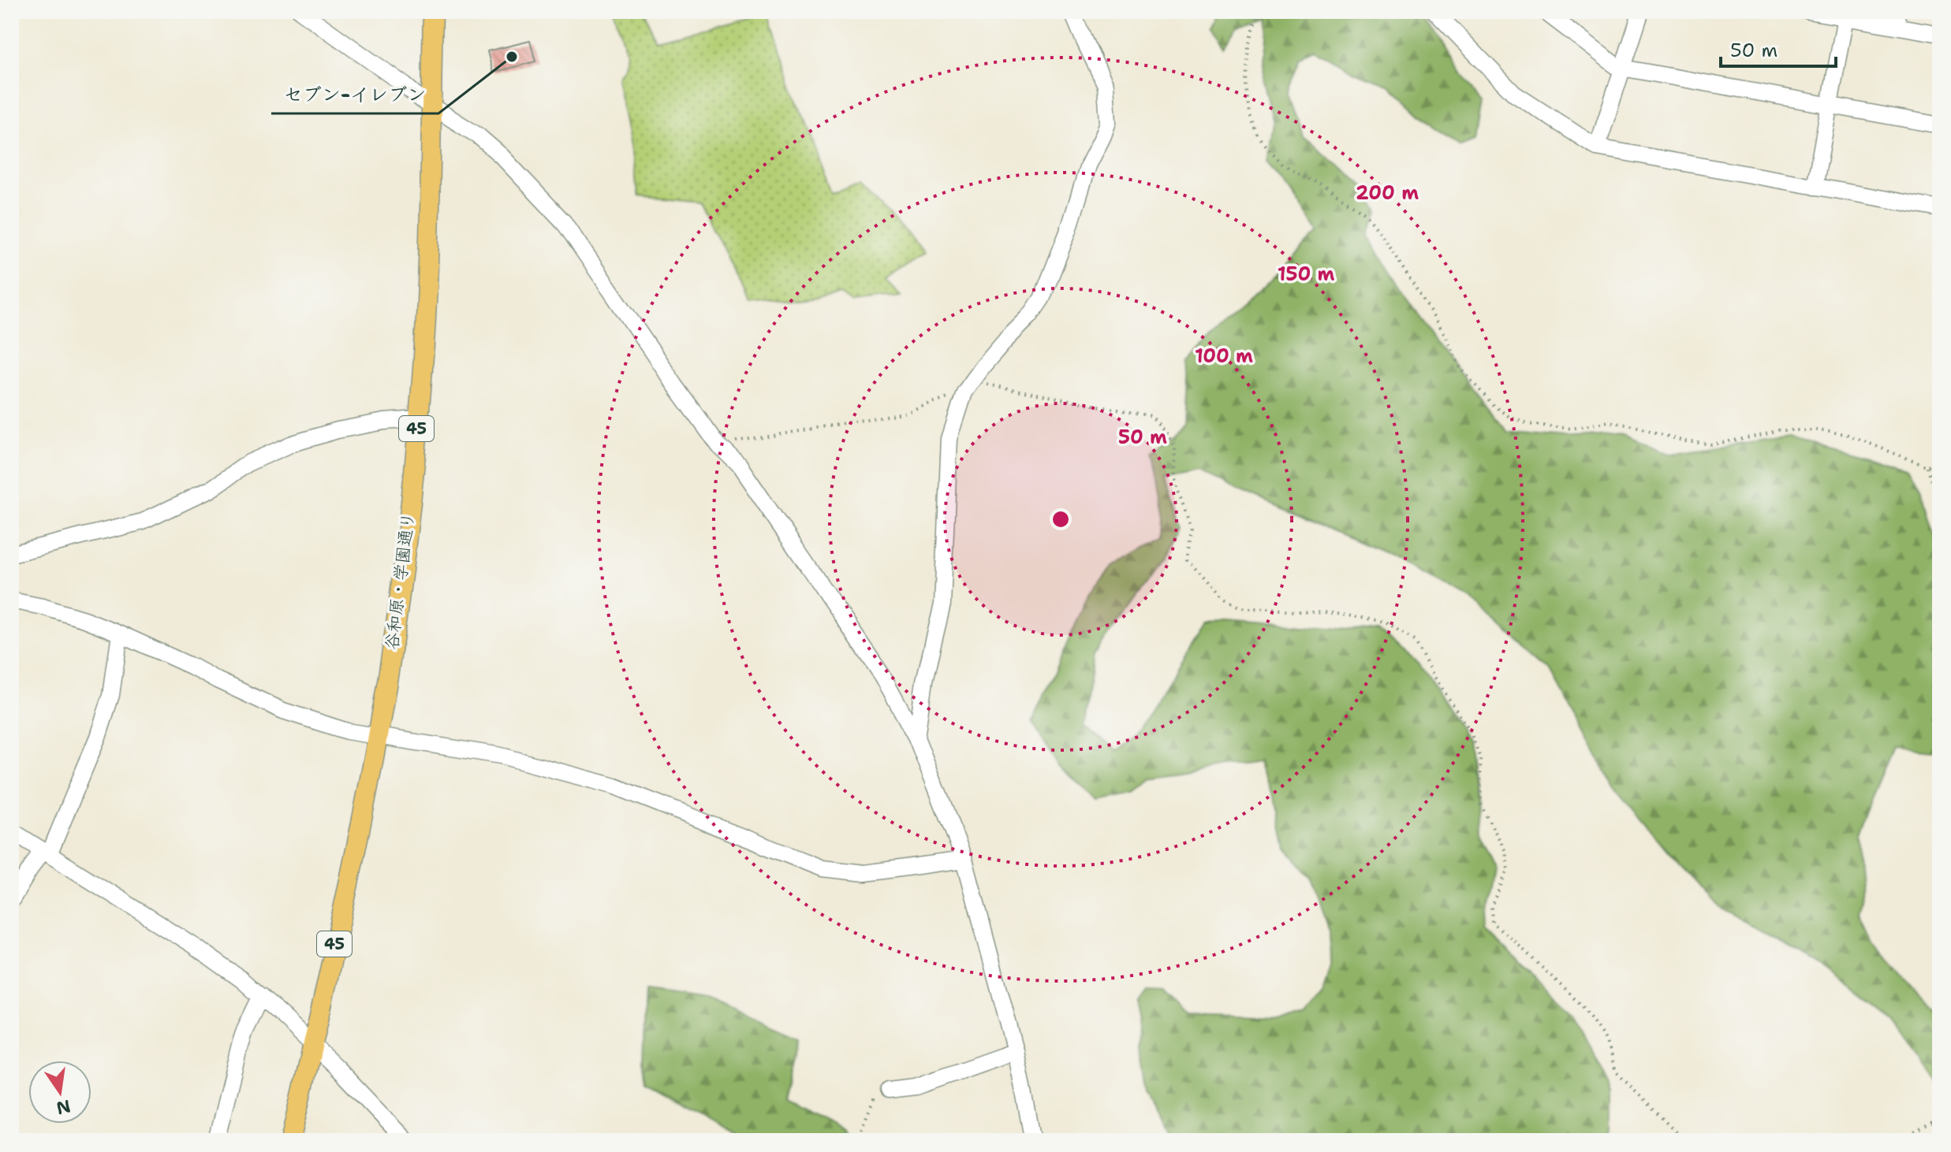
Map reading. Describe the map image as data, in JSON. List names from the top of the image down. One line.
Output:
{"streets":{"main road":["45","谷和原・学園通り"]},"places":["セブン-イレブン"],"scale_bar":"50 m","north":"bottom","rings":["200 m","150 m","100 m","50 m"]}
